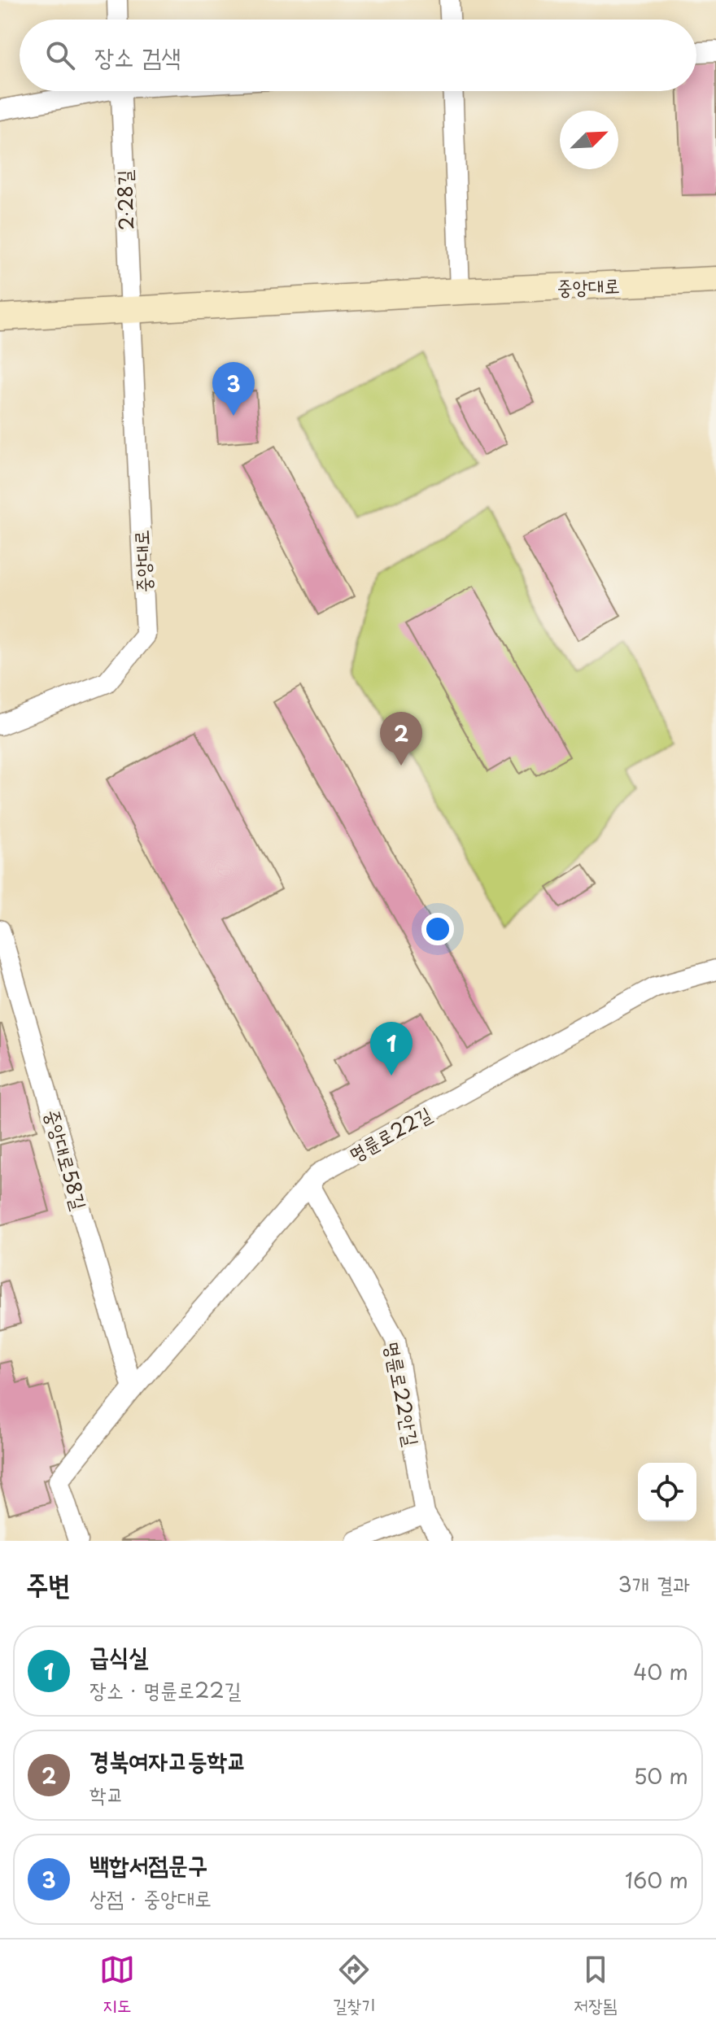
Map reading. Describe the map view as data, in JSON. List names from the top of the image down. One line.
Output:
{"streets":{"main road":["중앙대로"],"street":["2·28길","명륜로22길","중앙대로58길","명륜로22안길"]},"crossings":[["2·28길","중앙대로"],["명륜로22길","중앙대로58길"],["명륜로22길","명륜로22안길"]],"north":"top right","page":{"search":"장소 검색","pins":["3","2","1"],"heading":["주변","3개 결과"],"list":[{"mark":"1","name":"급식실","note":"장소 · 명륜로22길","value":"40 m"},{"mark":"2","name":"경북여자고등학교","note":"학교","value":"50 m"},{"mark":"3","name":"백합서점문구","note":"상점 · 중앙대로","value":"160 m"}],"nav":["지도","길찾기","저장됨"]}}
